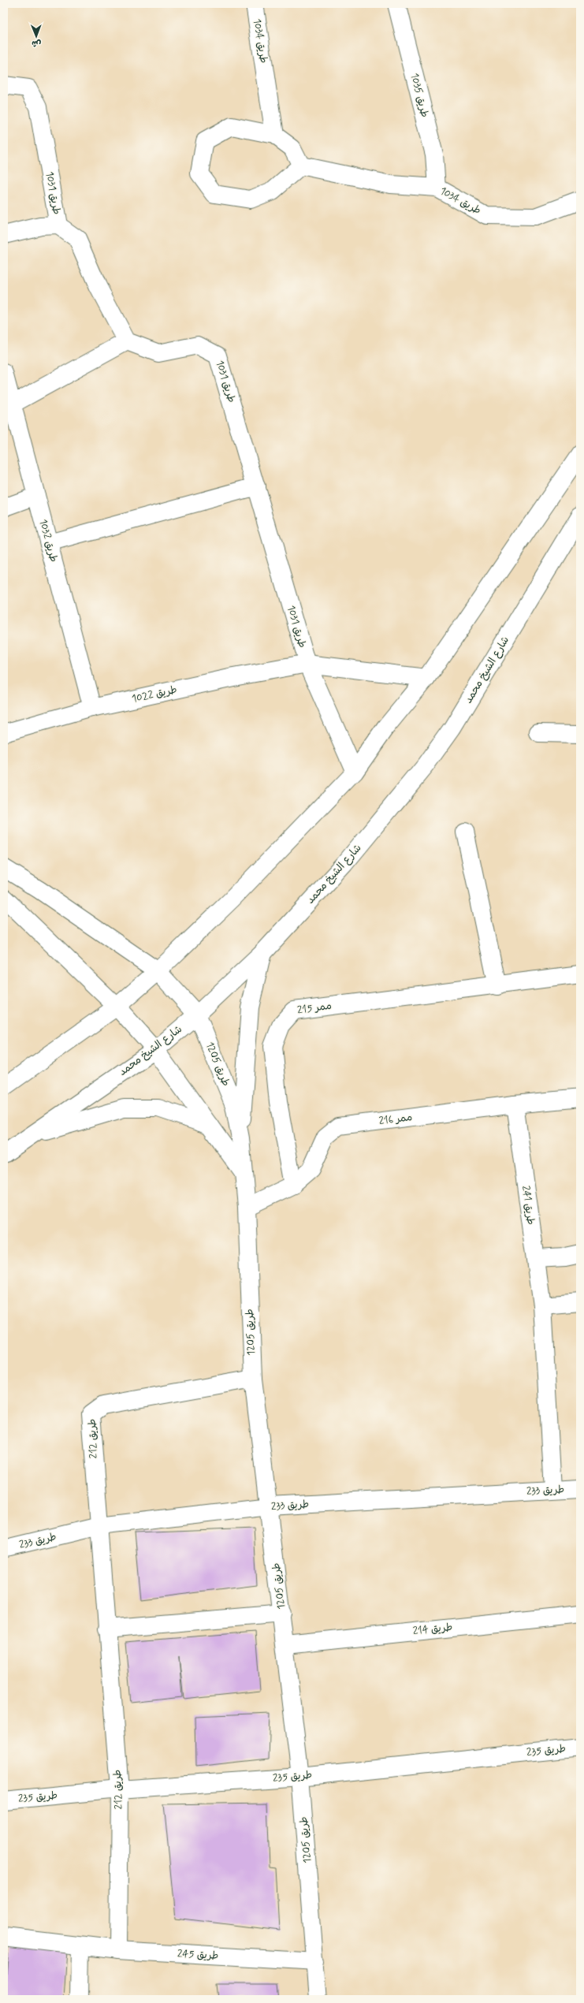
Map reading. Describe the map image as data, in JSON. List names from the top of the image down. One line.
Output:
{"streets":{"street":["طريق 1034","طريق 1035","طريق 1031","طريق 1032","شارع الشيخ محمد","طريق 1022","ممر 215","طريق 1205","ممر 216","طريق 241","طريق 212","طريق 233","طريق 214","طريق 235","طريق 245"]},"crossings":[["طريق 1034","طريق 1035"],["طريق 1031","طريق 1022"],["طريق 1032","طريق 1022"],["شارع الشيخ محمد","طريق 1205"],["ممر 215","ممر 216"],["طريق 1205","ممر 216"],["طريق 1205","طريق 212"],["طريق 1205","طريق 233"],["طريق 1205","طريق 214"],["طريق 1205","طريق 235"],["طريق 1205","طريق 245"],["ممر 216","طريق 241"],["طريق 241","طريق 233"],["طريق 212","طريق 233"],["طريق 212","طريق 235"],["طريق 212","طريق 245"]],"north":"bottom"}
